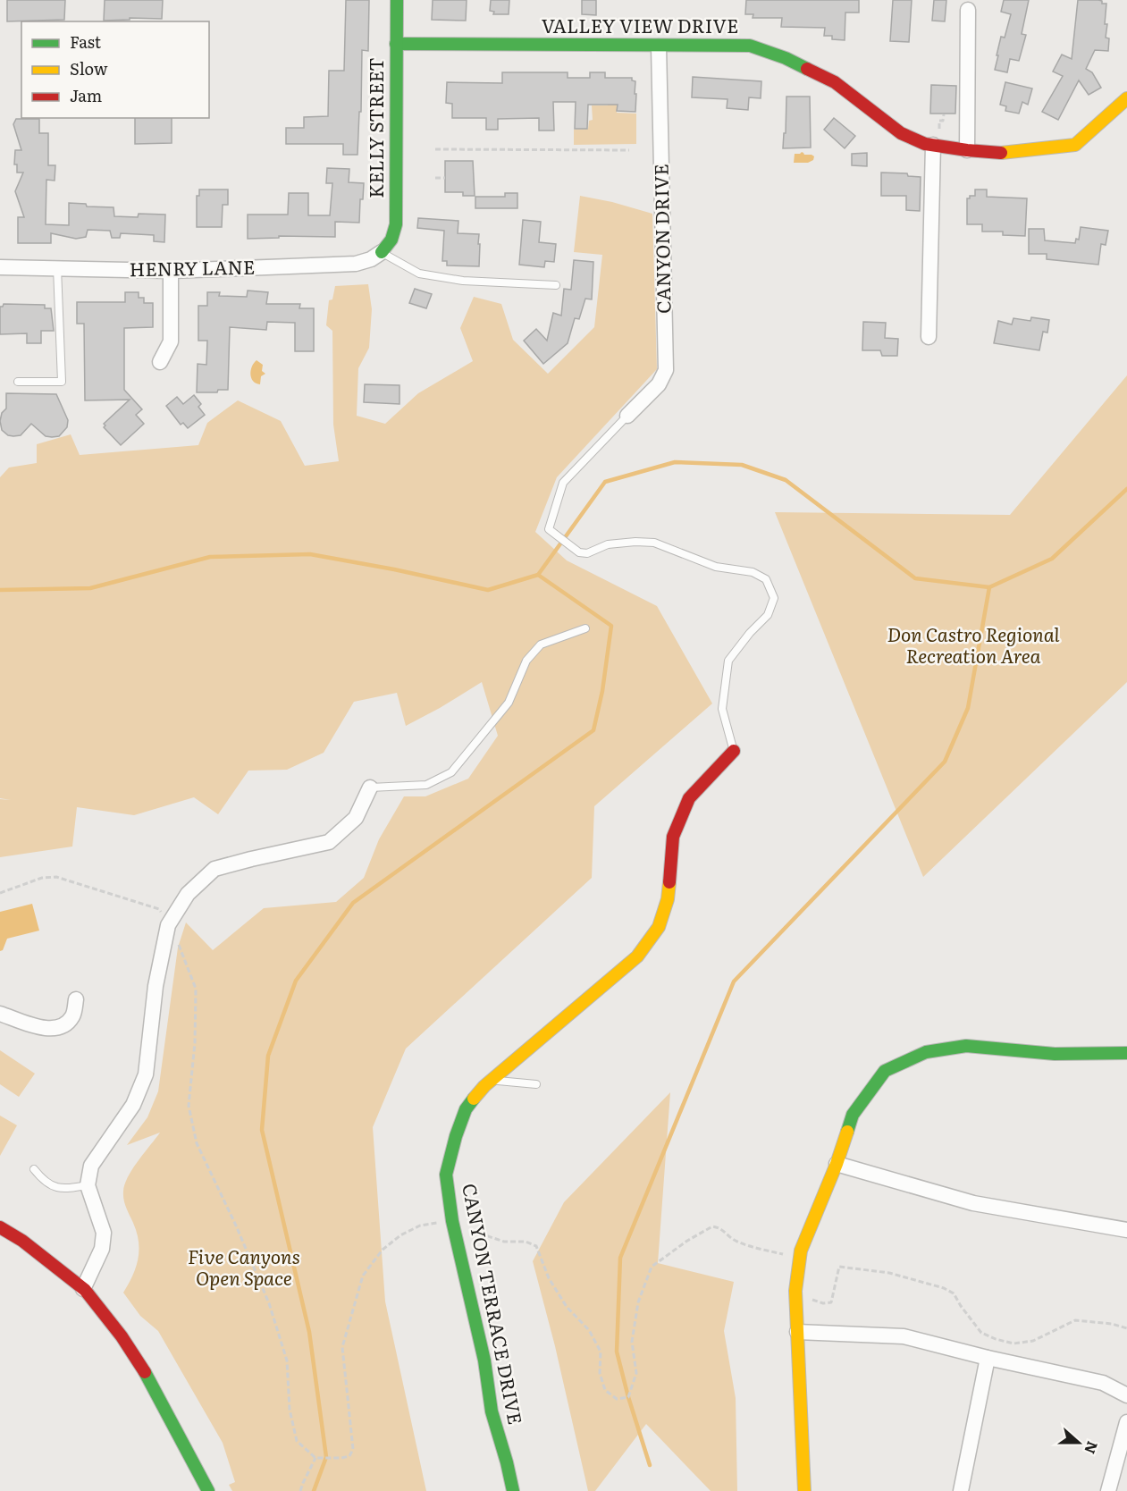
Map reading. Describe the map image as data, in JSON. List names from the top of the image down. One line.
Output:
{"streets":{"street":["VALLEY VIEW DRIVE","KELLY STREET","CANYON DRIVE","HENRY LANE","CANYON TERRACE DRIVE"]},"crossings":[["VALLEY VIEW DRIVE","KELLY STREET"],["VALLEY VIEW DRIVE","CANYON DRIVE"],["KELLY STREET","HENRY LANE"]],"parks":["Don Castro Regional Recreation Area","Five Canyons Open Space"],"legend":["Fast","Slow","Jam"],"north":"right"}
